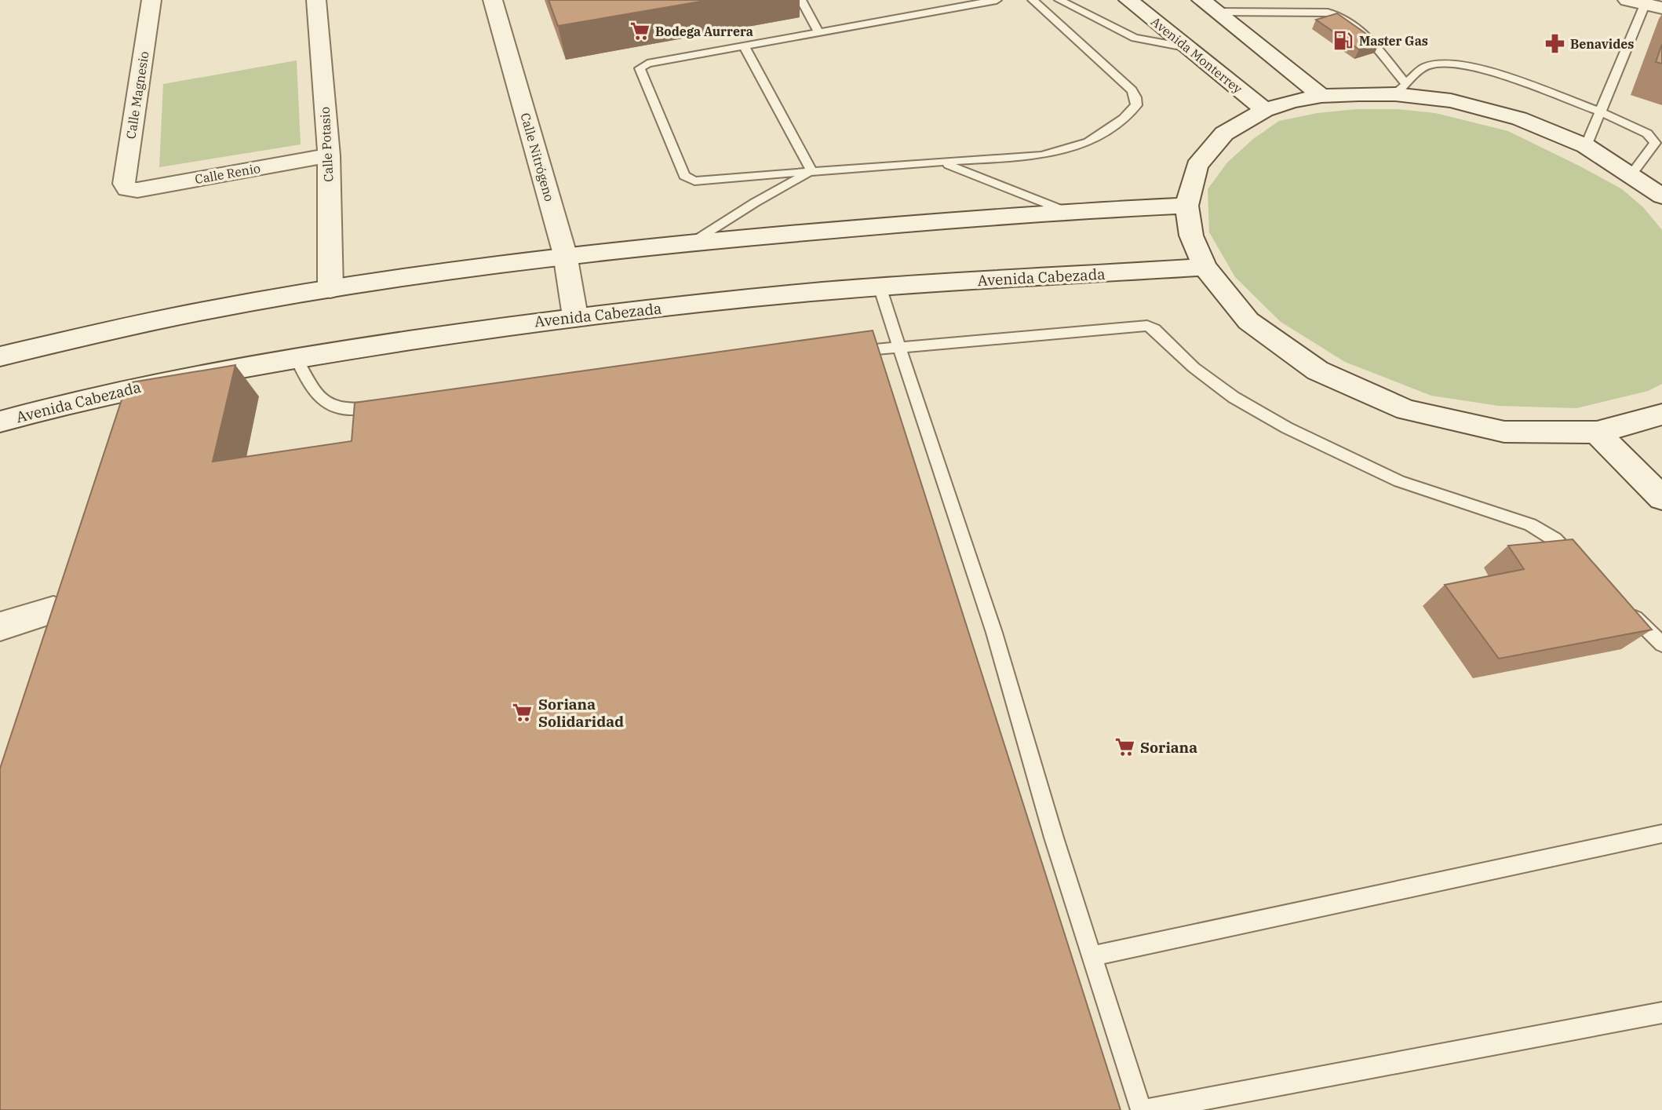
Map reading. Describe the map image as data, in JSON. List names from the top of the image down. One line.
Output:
{"streets":{"main road":["Avenida Monterrey","Calle Magnesio","Calle Potasio","Calle Nitrógeno","Calle Renio","Avenida Cabezada"]},"crossings":[["Calle Magnesio","Calle Renio"],["Calle Potasio","Calle Renio"],["Calle Nitrógeno","Avenida Cabezada"]],"places":{"supermarket":["Bodega Aurrera","Soriana Solidaridad","Soriana"],"fuel station":["Master Gas"],"pharmacy":["Benavides"]}}
